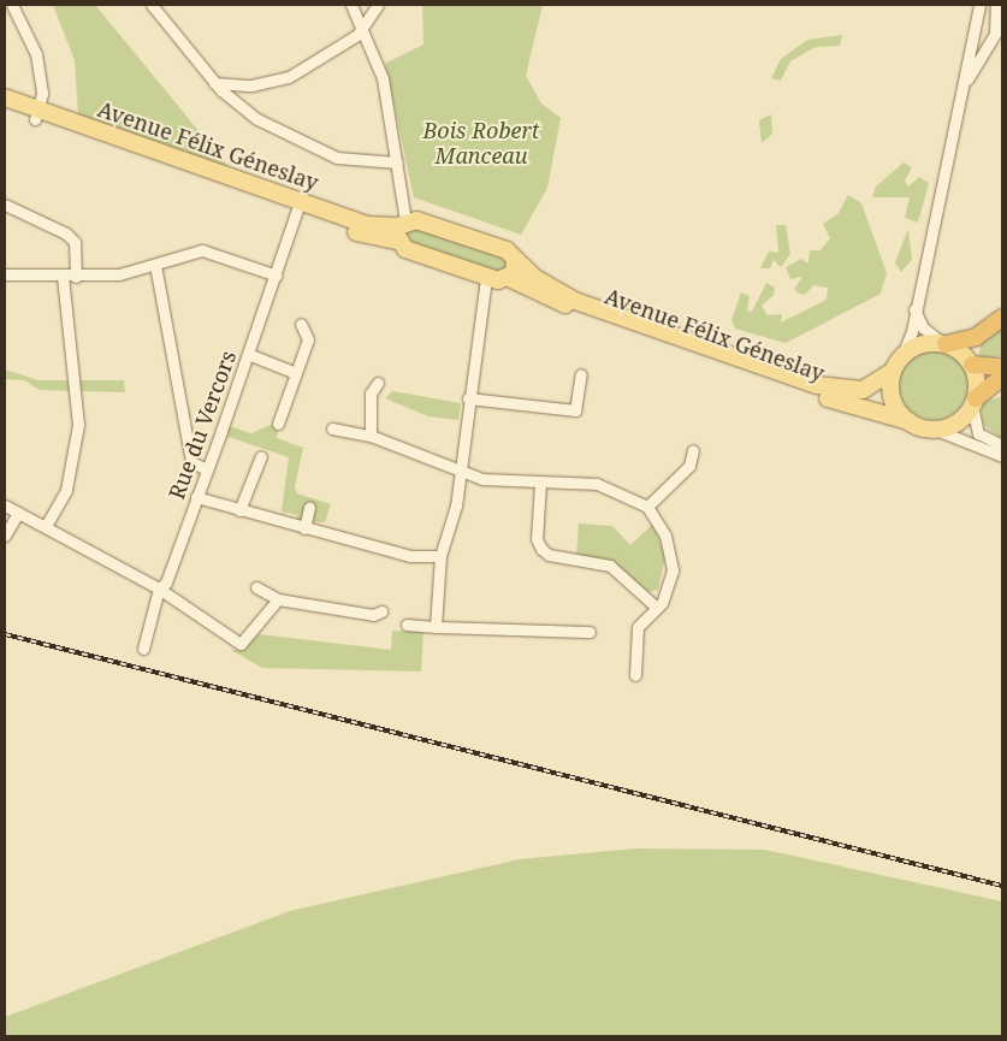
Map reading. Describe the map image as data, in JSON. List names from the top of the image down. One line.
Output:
{"streets":{"main road":["Avenue Félix Géneslay"],"street":["Rue du Vercors"]},"crossings":[["Avenue Félix Géneslay","Rue du Vercors"]],"parks":["Bois Robert Manceau"]}
